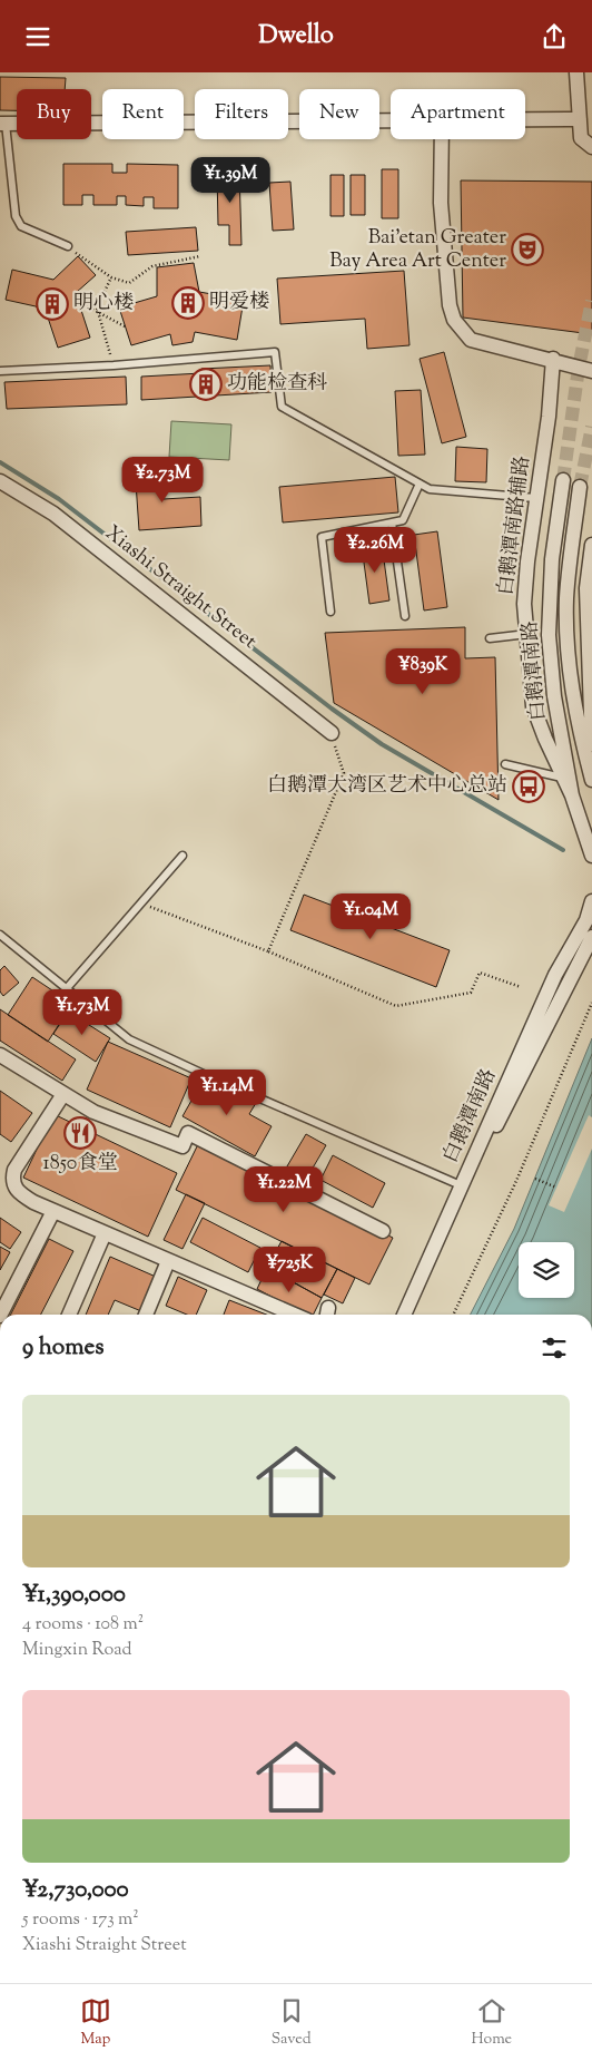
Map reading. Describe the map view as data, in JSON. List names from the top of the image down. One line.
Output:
{"streets":{"street":["白鹅潭南路辅路","Xiashi Straight Street","白鹅潭南路"]},"crossings":[["白鹅潭南路辅路","白鹅潭南路"]],"places":{"theatre":["Bai'etan Greater Bay Area Art Center"],"building":["明爱楼","明心楼","功能检查科"],"bus stop":["白鹅潭大湾区艺术中心总站"],"restaurant":["1850食堂"]},"page":{"header":"Dwello","chip":["Buy","Rent","Filters","New","Apartment"],"price":["¥1.39M","¥2.73M","¥2.26M","¥839K","¥1.04M","¥1.73M","¥1.14M","¥1.22M","¥725K"],"heading":"9 homes","list":[{"name":"¥1,390,000","note":"4 rooms · 108 m² · Mingxin Road"},{"name":"¥2,730,000","note":"5 rooms · 173 m² · Xiashi Straight Street"}],"tabs":["Map","Saved","Home"]}}
